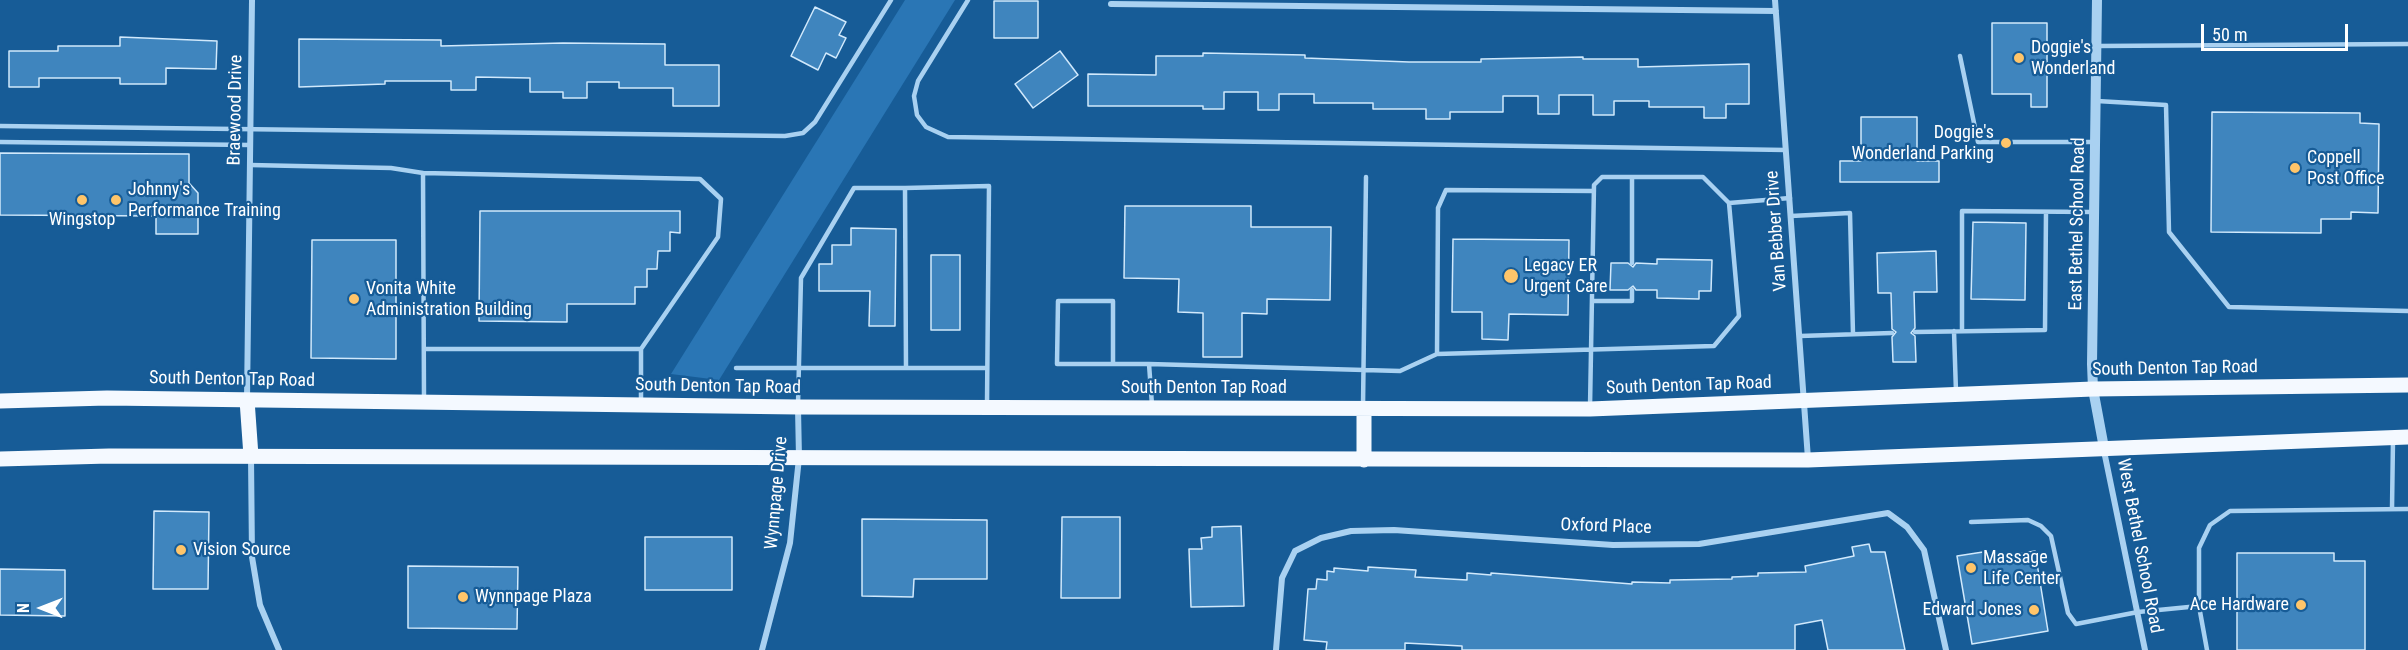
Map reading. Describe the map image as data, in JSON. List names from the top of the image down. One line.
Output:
{"streets":{"main road":["South Denton Tap Road"],"street":["Braewood Drive","East Bethel School Road","Van Bebber Drive","Wynnpage Drive","Oxford Place","West Bethel School Road"]},"crossings":[["Braewood Drive","South Denton Tap Road"],["East Bethel School Road","South Denton Tap Road"],["East Bethel School Road","West Bethel School Road"],["Van Bebber Drive","South Denton Tap Road"],["South Denton Tap Road","Wynnpage Drive"]],"places":["Doggie's Wonderland","Doggie's Wonderland Parking","Coppell Post Office","Wingstop","Johnny's Performance Training","Legacy ER Urgent Care","Vonita White Administration Building","Vision Source","Massage Life Center","Wynnpage Plaza","Ace Hardware","Edward Jones"],"scale_bar":"50 m","north":"left"}
